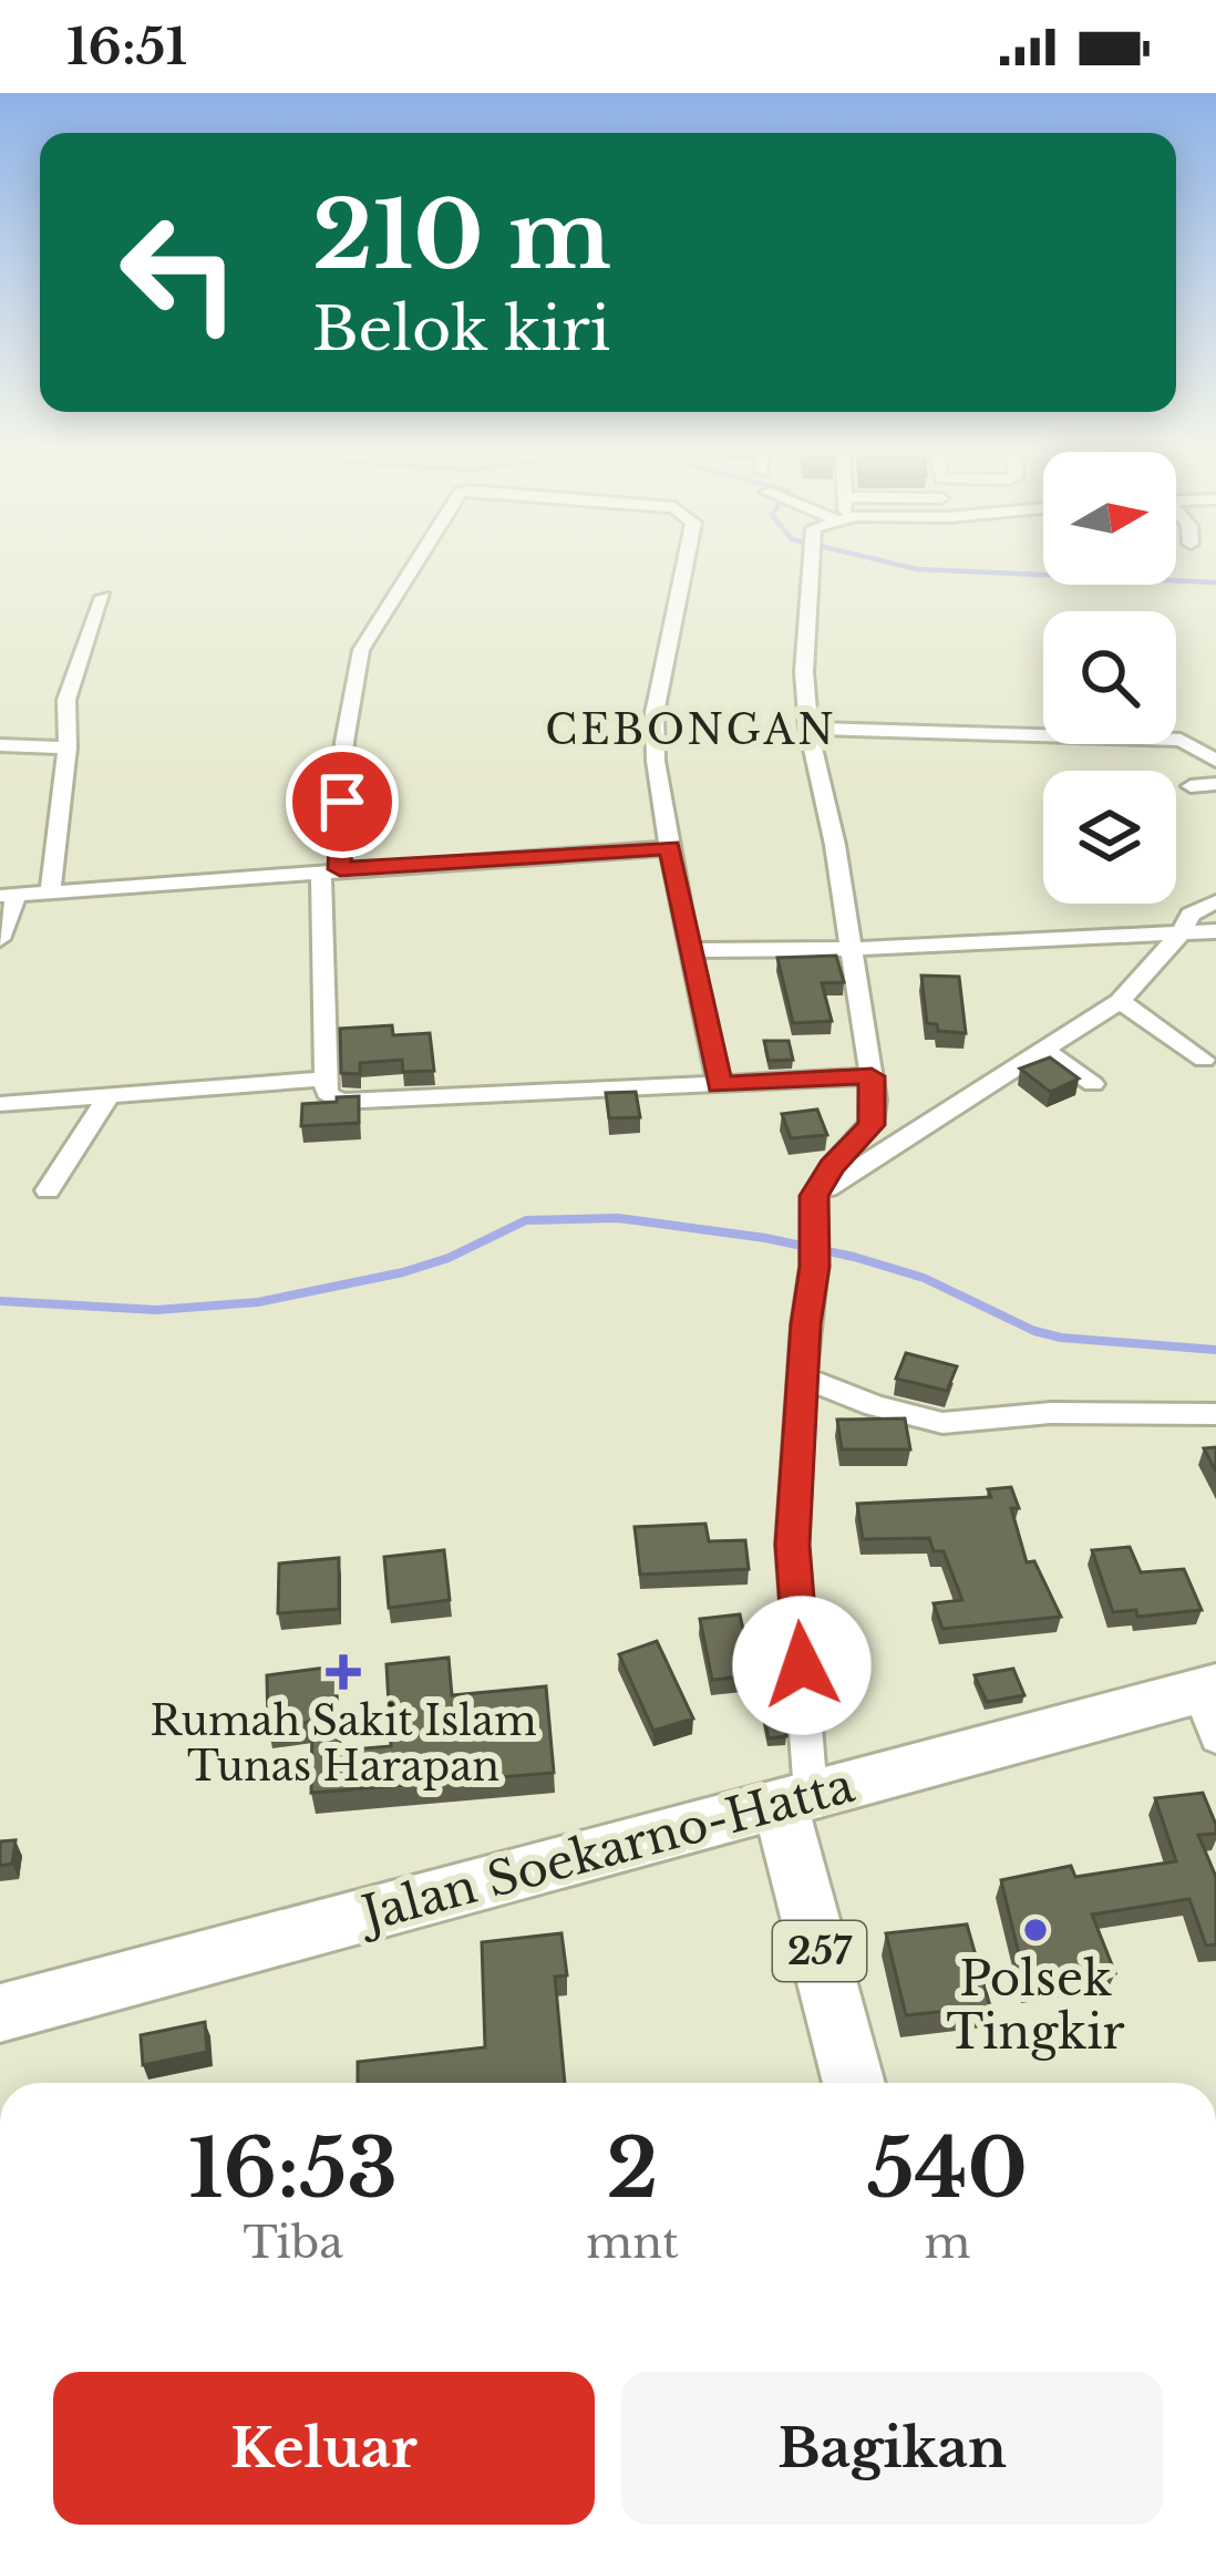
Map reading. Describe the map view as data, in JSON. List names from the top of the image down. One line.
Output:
{"streets":{"main road":["Jalan Soekarno-Hatta","257"]},"crossings":[["Jalan Soekarno-Hatta","257"]],"districts":["CEBONGAN"],"places":{"health":["Rumah Sakit Islam Tunas Harapan"],"other":["Polsek Tingkir"]},"north":"right","page":{"status":"16:51","turn":["210 m","Belok kiri"],"eta":["16:53","Tiba","2","mnt","540","m"],"buttons":["Keluar","Bagikan"]}}
